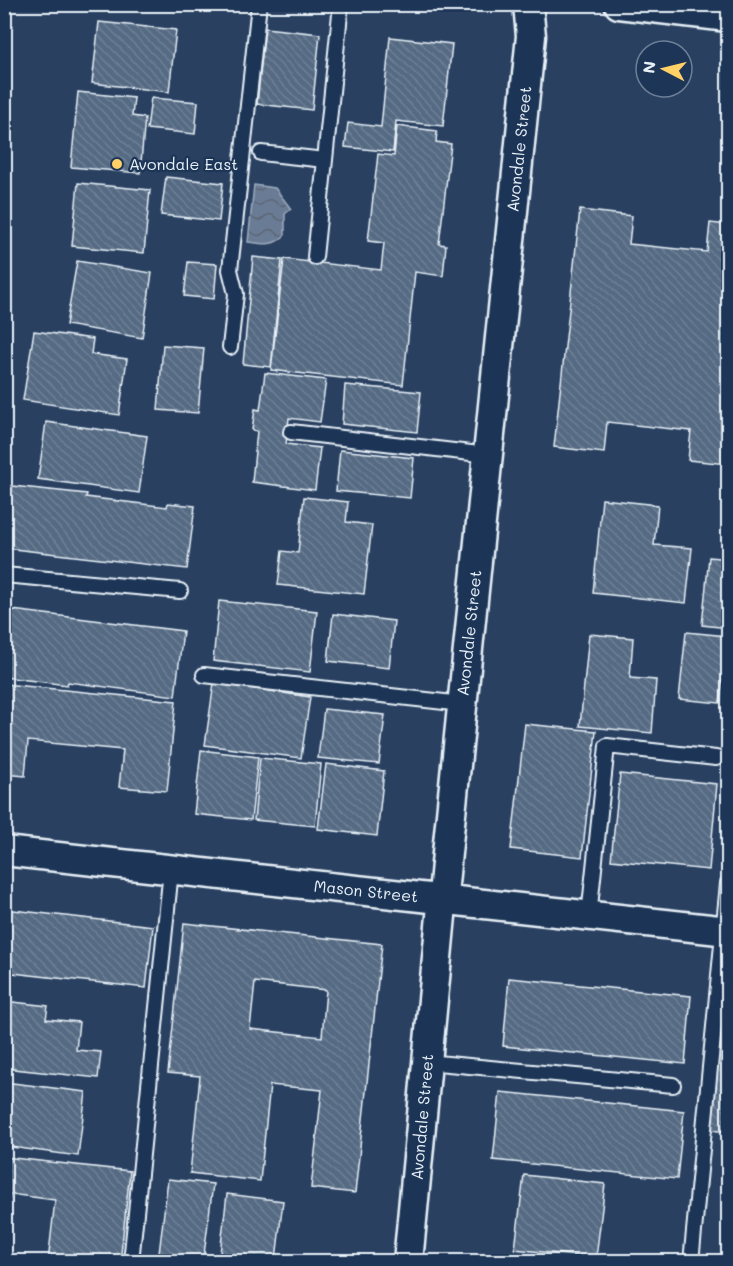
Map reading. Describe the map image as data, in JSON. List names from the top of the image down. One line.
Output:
{"streets":{"street":["Avondale Street","Mason Street"]},"crossings":[["Avondale Street","Mason Street"]],"places":["Avondale East"],"north":"left"}
